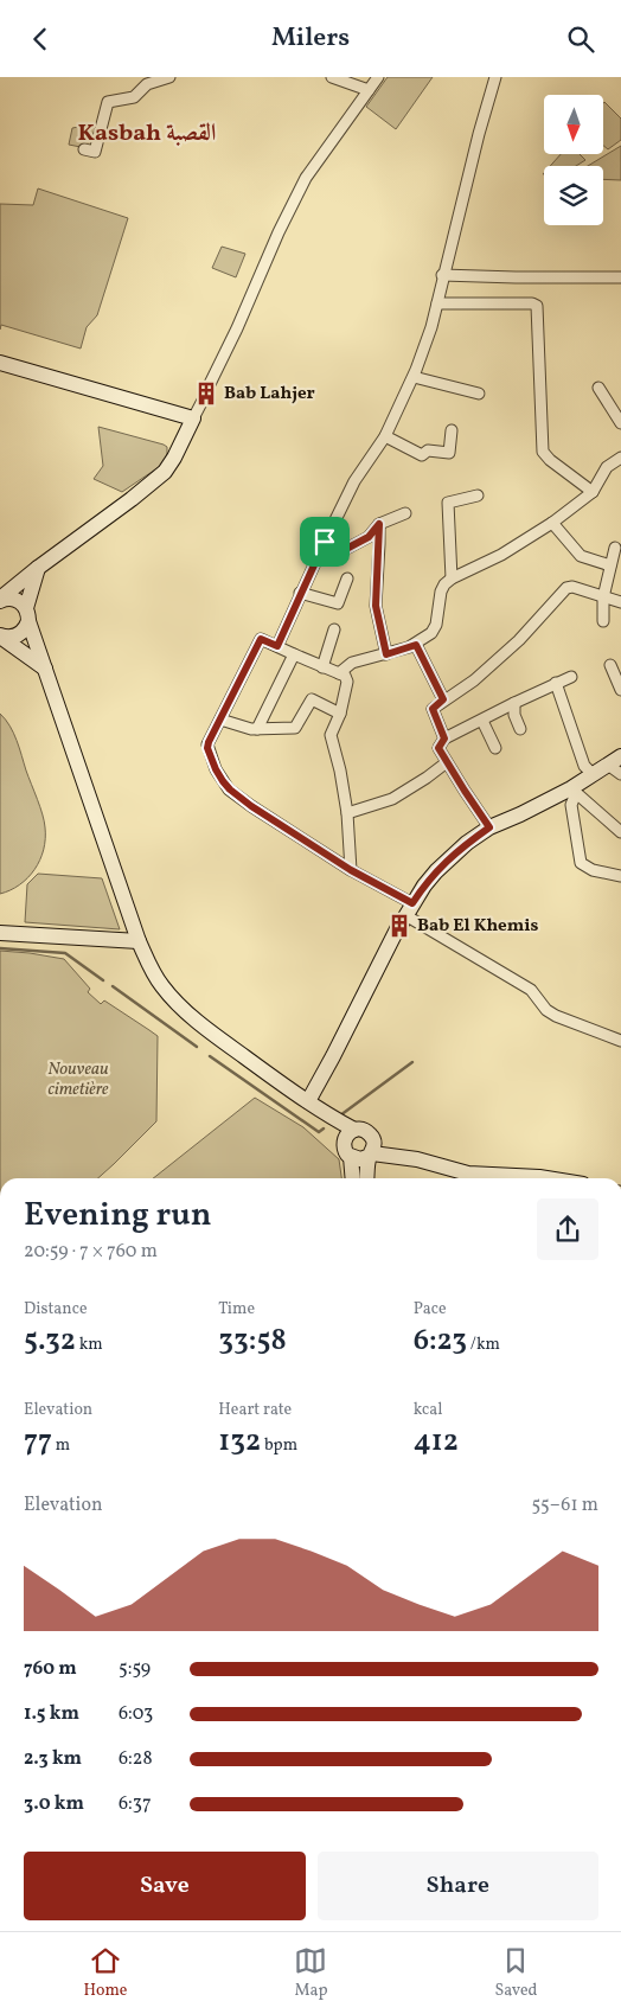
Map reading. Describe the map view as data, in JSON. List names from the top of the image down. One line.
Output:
{"districts":["Kasbah القصبة"],"parks":["Nouveau cimetière"],"places":{"building":["Bab Lahjer","Bab El Khemis"]},"north":"bottom","page":{"header":"Milers","heading":["Evening run","20:59 · 7 × 760 m"],"stats":[["Distance","5.32 km"],["Time","33:58"],["Pace","6:23 /km"],["Elevation","77 m"],["Heart rate","132 bpm"],["kcal","412"]],"chart":["Elevation","55–61 m"],"list":[{"name":"760 m","note":"5:59"},{"name":"1.5 km","note":"6:03"},{"name":"2.3 km","note":"6:28"},{"name":"3.0 km","note":"6:37"}],"buttons":["Save","Share"],"tabs":["Home","Map","Saved"]}}
